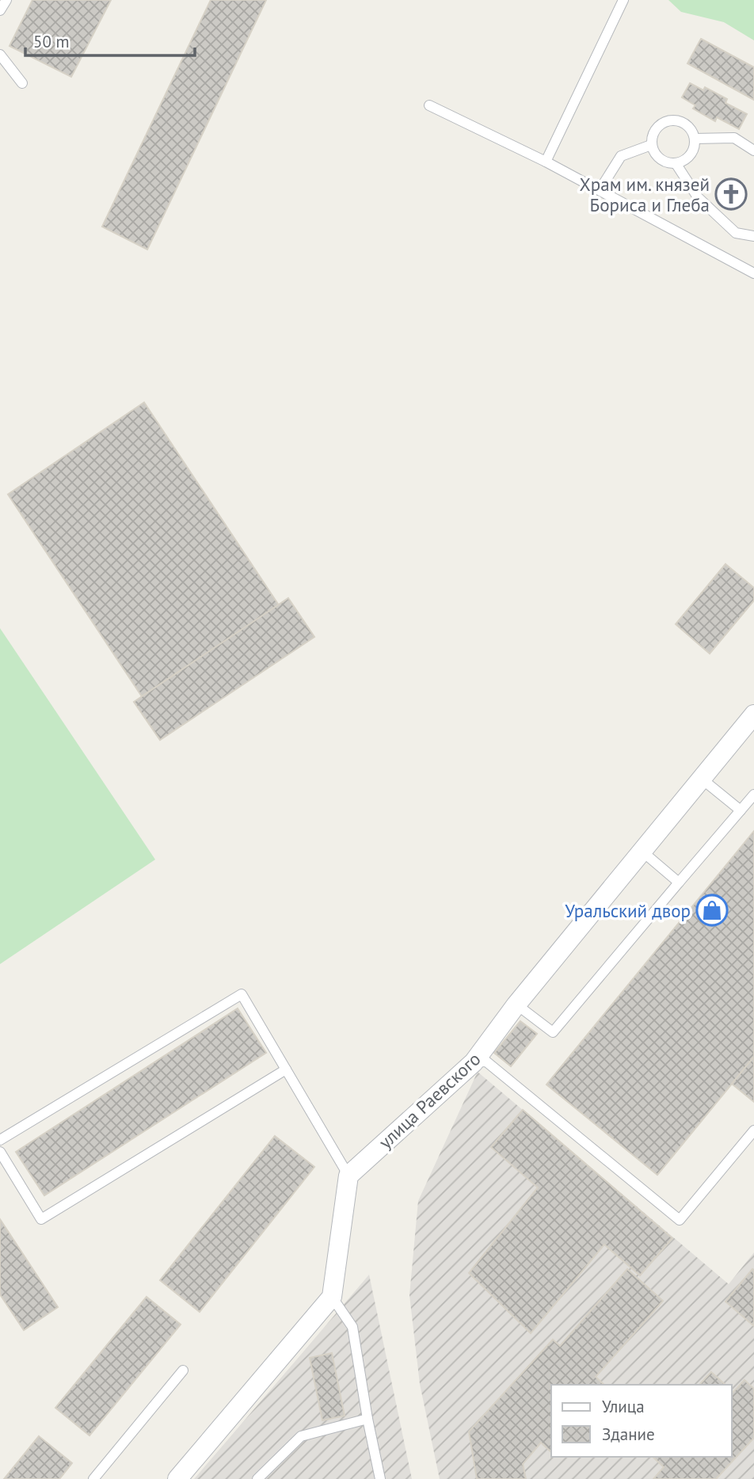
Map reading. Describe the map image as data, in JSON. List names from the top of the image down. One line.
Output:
{"streets":{"street":["улица Раевского"]},"places":{"church":["Храм им. князей Бориса и Глеба"],"shop":["Уральский двор"]},"legend":["Улица","Здание"],"scale_bar":"50 m"}
